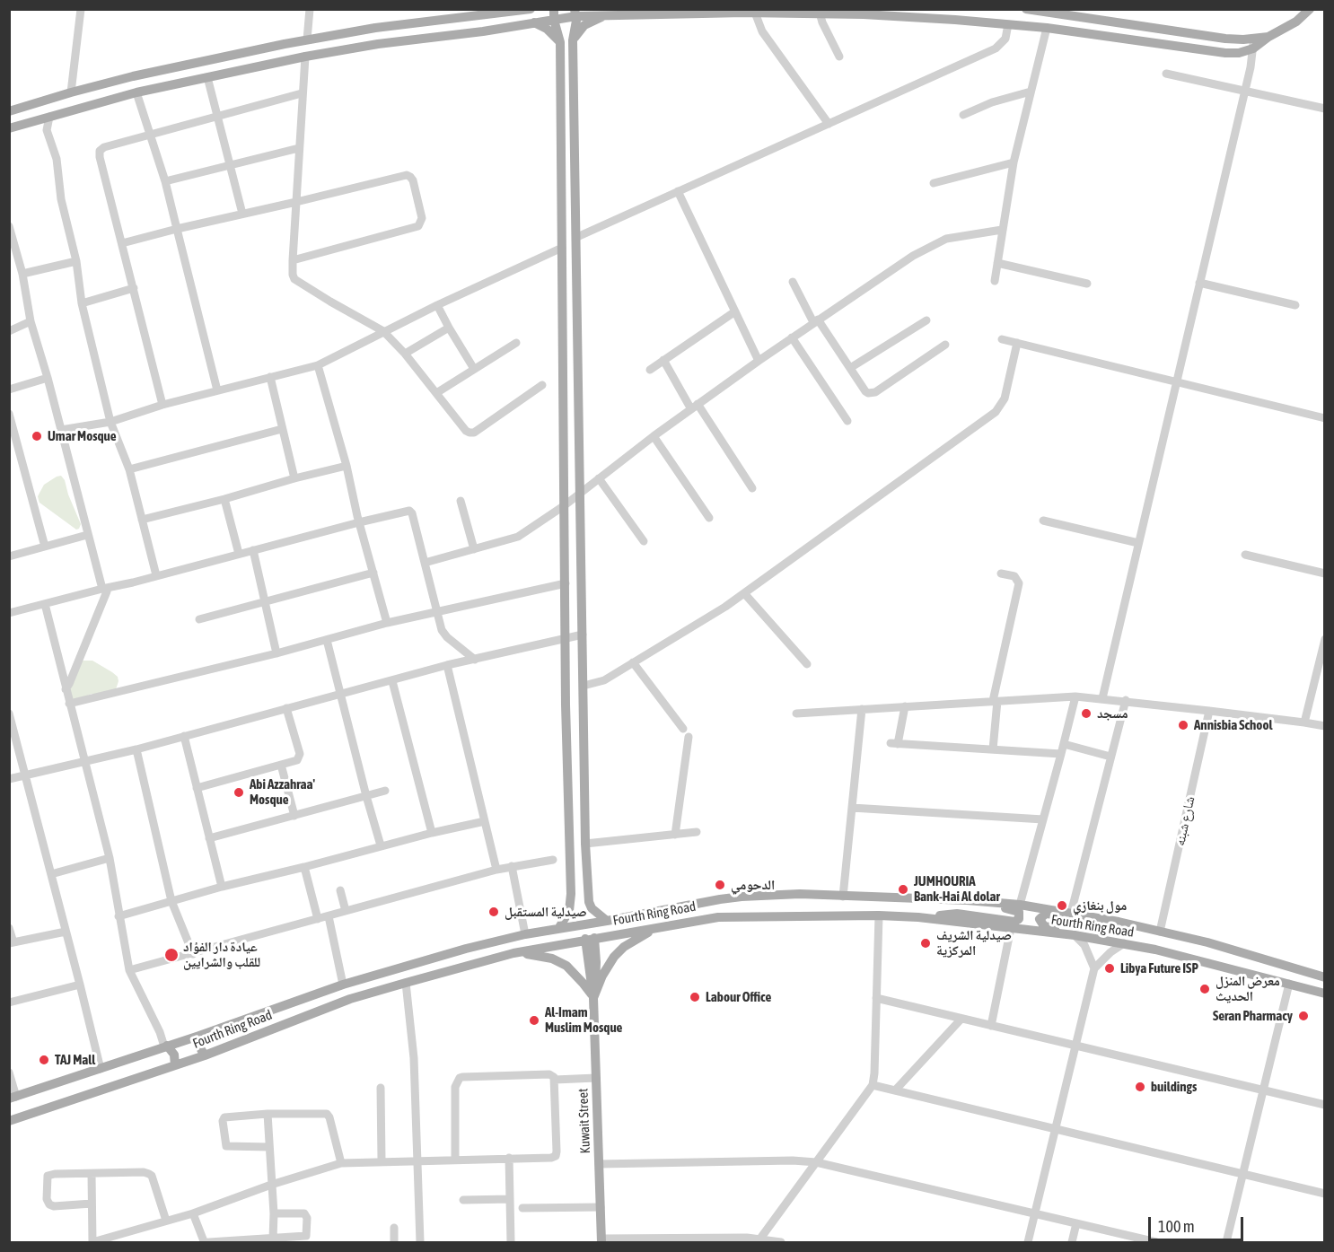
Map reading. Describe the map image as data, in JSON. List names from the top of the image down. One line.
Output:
{"streets":{"main road":["Fourth Ring Road","Kuwait Street"],"street":["شارع شبنه"]},"crossings":[["شارع شبنه","Fourth Ring Road"],["Fourth Ring Road","Kuwait Street"]],"places":["Umar Mosque","مسجد","Annisbia School","Abi Azzahraa' Mosque","الدحومي","JUMHOURIA Bank-Hai Al dolar","مول بنغازي","صيدلية المستقبل","صيدلية الشريف المركزية","عيادة دار الفؤاد للقلب والشرايين","Libya Future ISP","معرض المنزل الحديث","Labour Office","Seran Pharmacy","Al-Imam Muslim Mosque","TAJ Mall","buildings"],"scale_bar":"100 m"}
